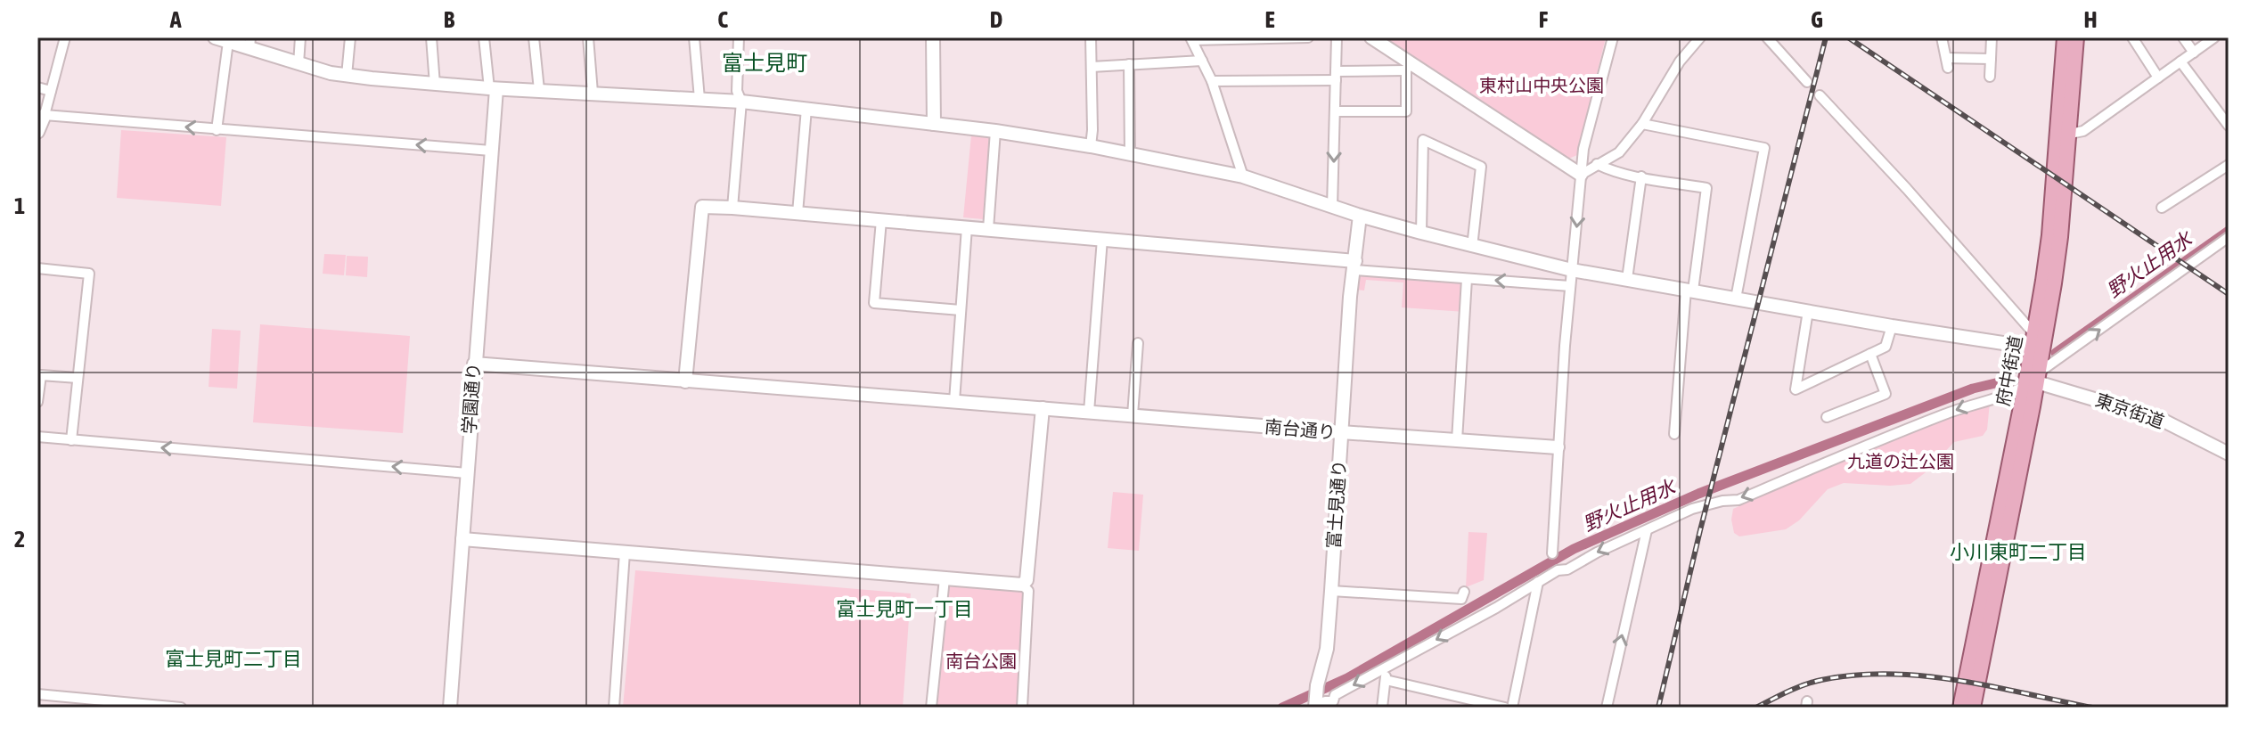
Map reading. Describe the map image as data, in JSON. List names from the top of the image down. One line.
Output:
{"streets":{"main road":["府中街道"],"street":["学園通り","東京街道","南台通り","富士見通り"]},"crossings":[["府中街道","東京街道"],["学園通り","南台通り"],["南台通り","富士見通り"]],"districts":["富士見町","小川東町二丁目","富士見町一丁目","富士見町二丁目"],"water":["野火止用水"],"parks":["東村山中央公園","九道の辻公園","南台公園"],"grid":{"columns":["A","B","C","D","E","F","G","H"],"rows":["1","2"]}}
